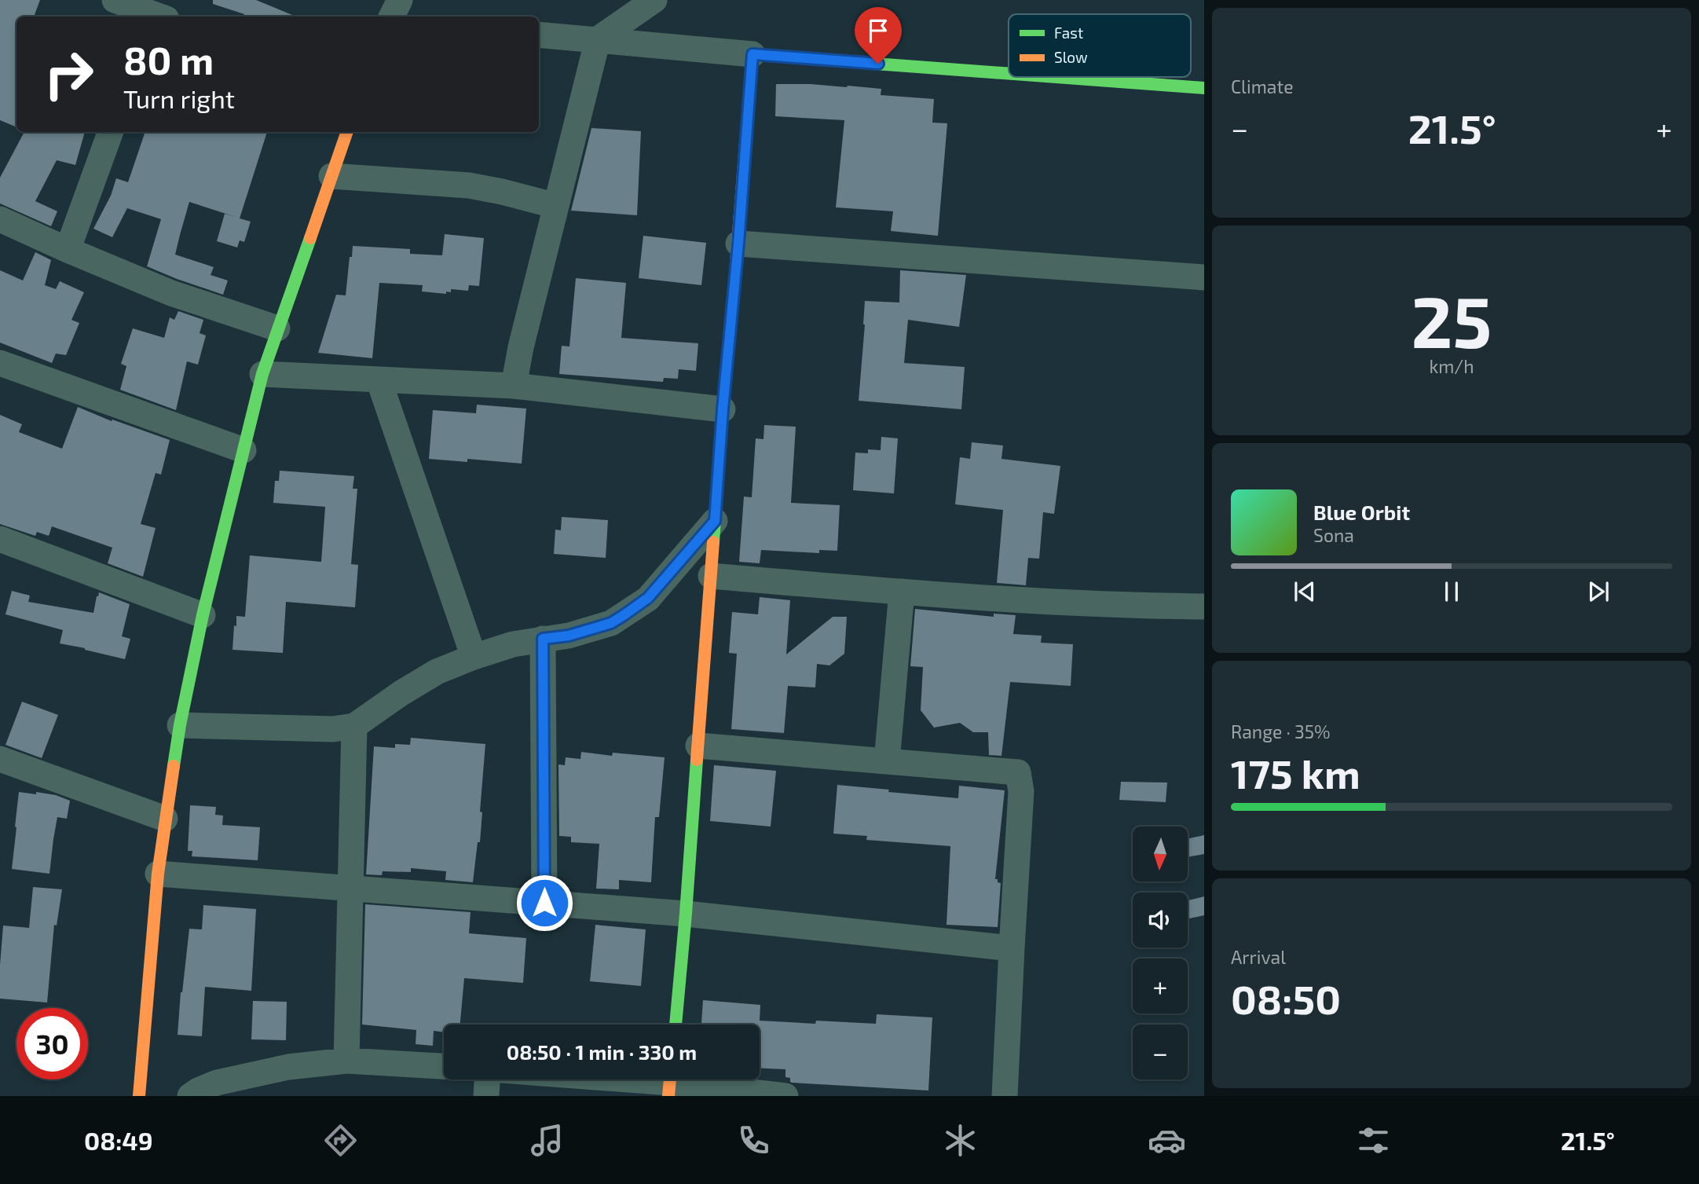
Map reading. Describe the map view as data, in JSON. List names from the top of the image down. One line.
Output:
{"legend":["Fast","Slow"],"north":"bottom","page":{"tile":["Climate",["25","km/h"],["Range · 35%","175 km"],["Arrival","08:50"]],"turn":["80 m","Turn right"],"heat":["−","21.5°","+"],"song":["Blue Orbit","Sona"],"map_buttons":["+","−"],"limit":"30","trip":"08:50 · 1 min · 330 m","tabs":["08:49","21.5°"]}}
